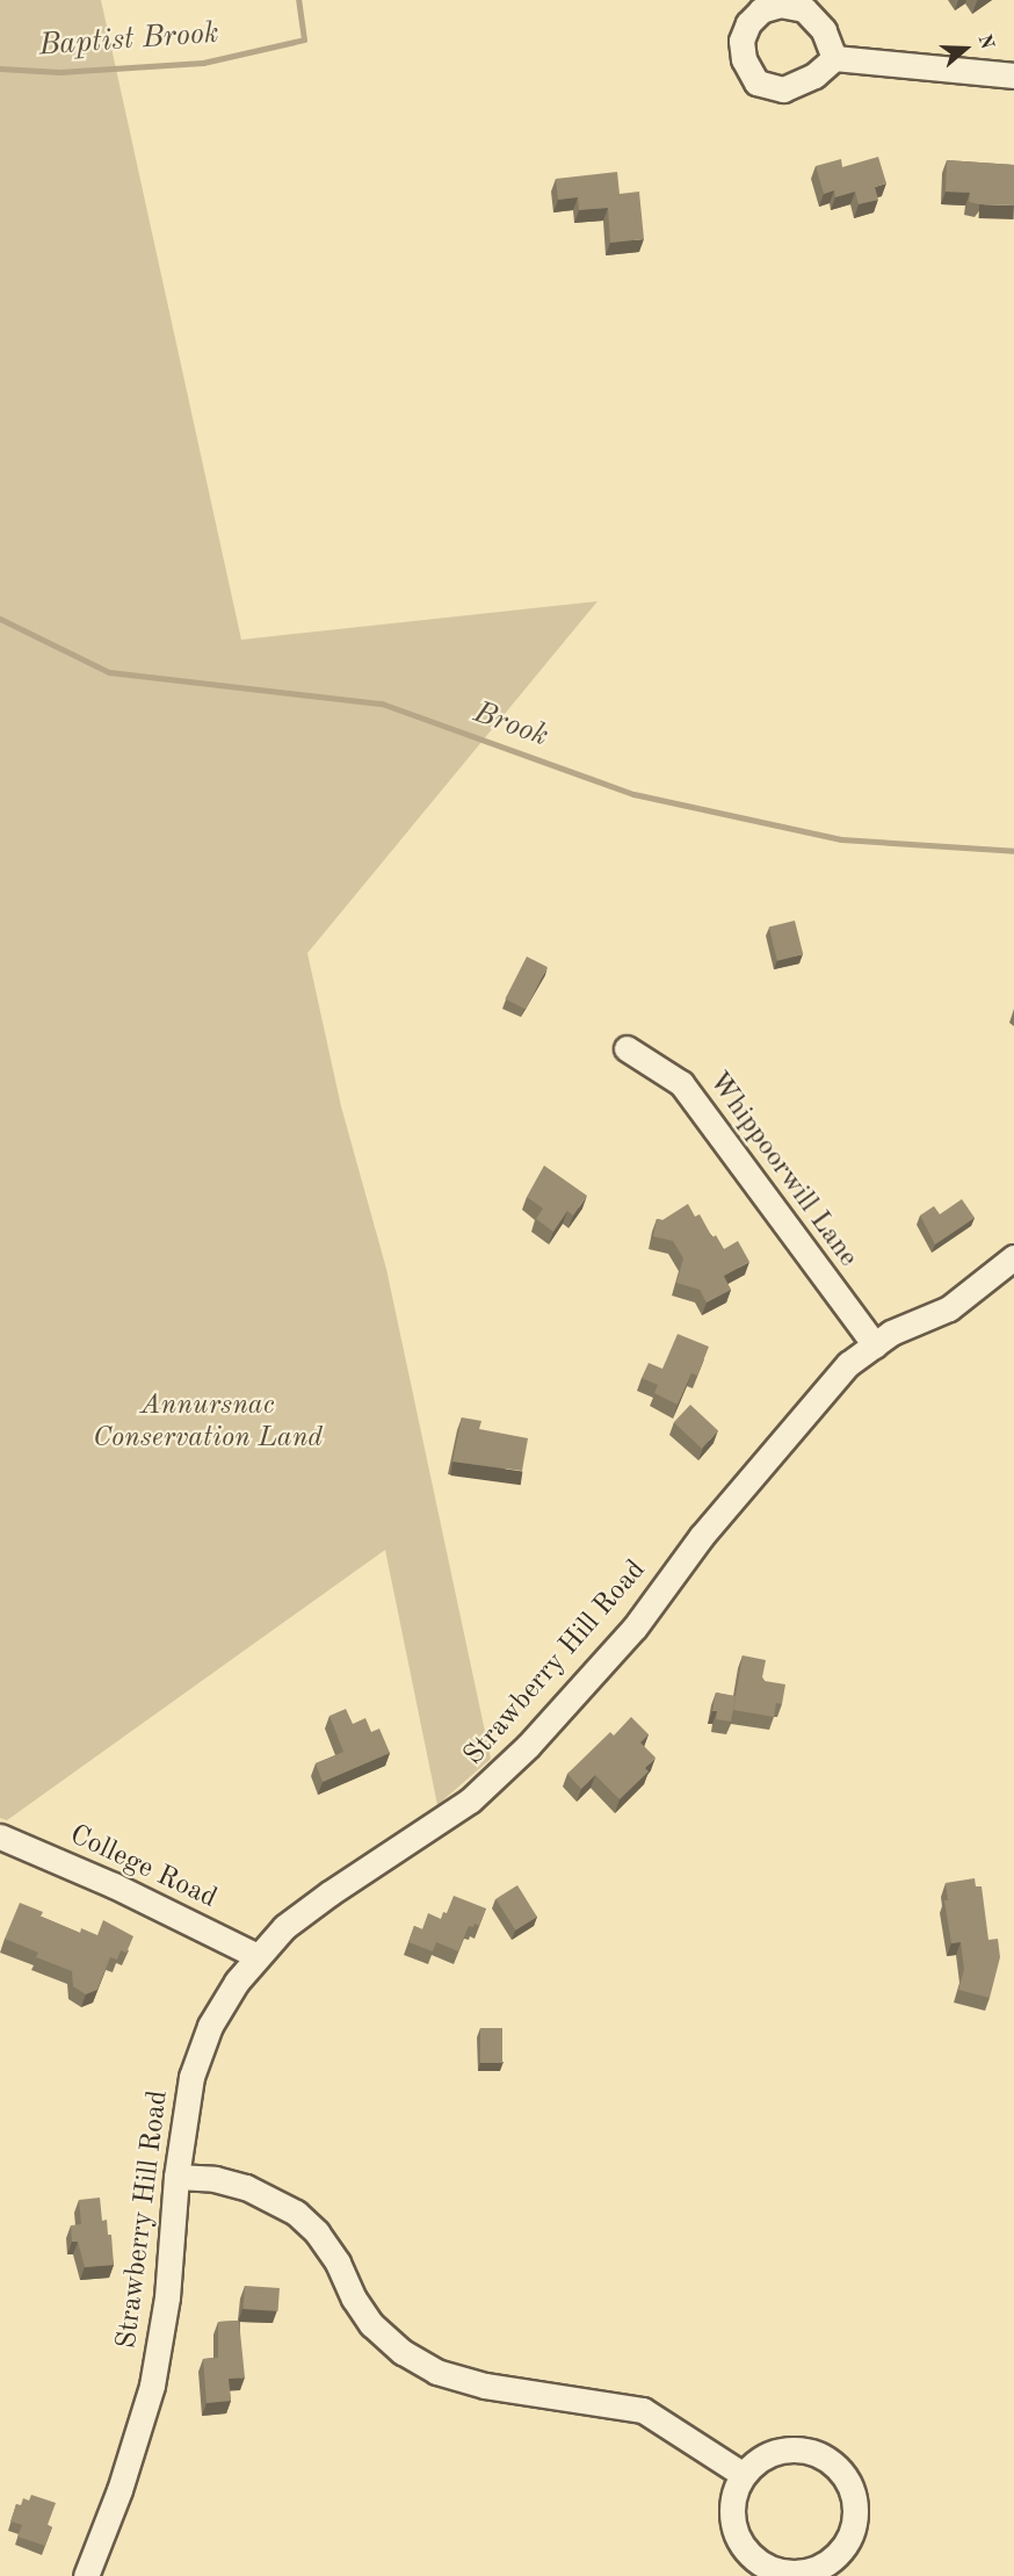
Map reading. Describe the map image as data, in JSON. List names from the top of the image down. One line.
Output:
{"streets":{"street":["Whippoorwill Lane","Strawberry Hill Road","College Road"]},"crossings":[["Whippoorwill Lane","Strawberry Hill Road"],["Strawberry Hill Road","College Road"]],"water":["Baptist Brook","Brook"],"parks":["Annursnac Conservation Land"],"north":"right"}
